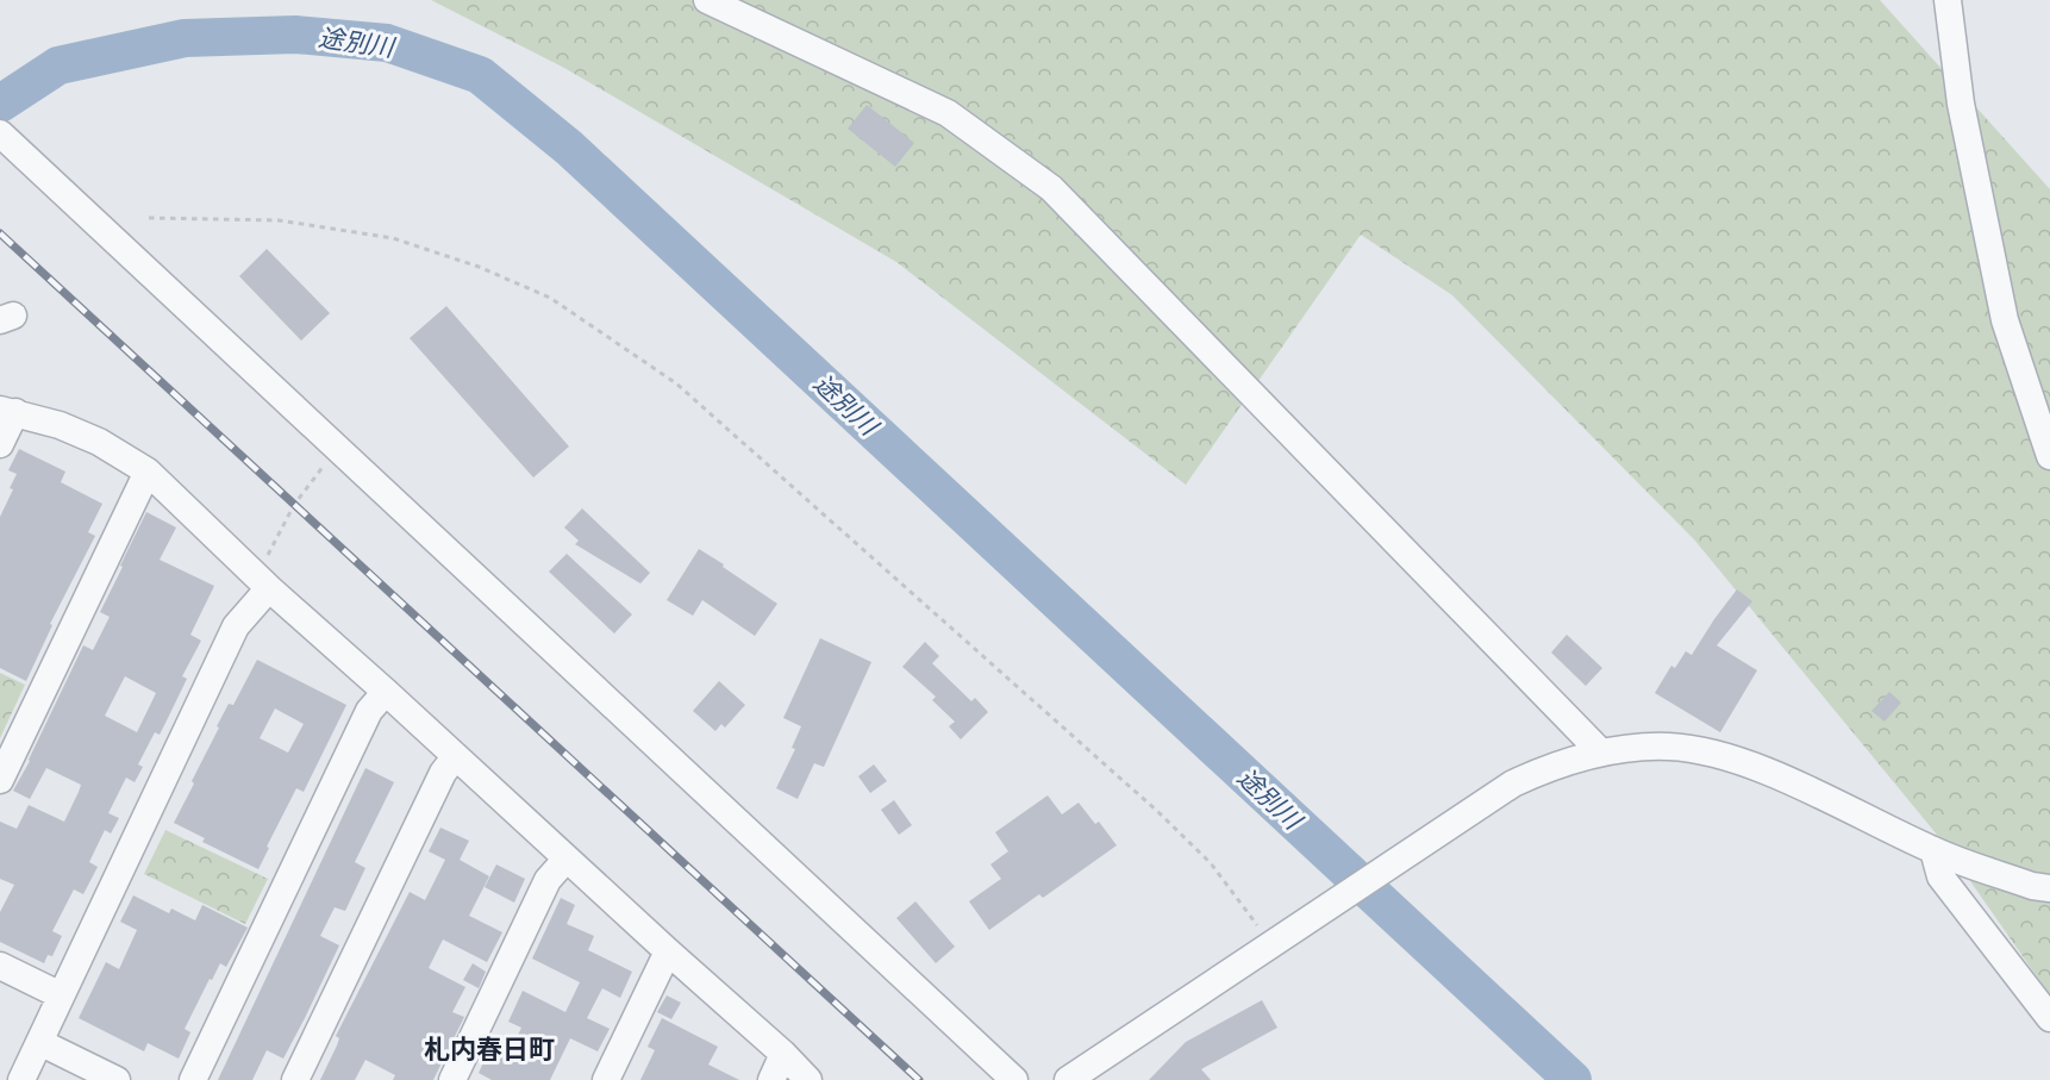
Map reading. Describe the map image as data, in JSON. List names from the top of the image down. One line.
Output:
{"districts":["札内春日町"],"water":["途別川"]}
